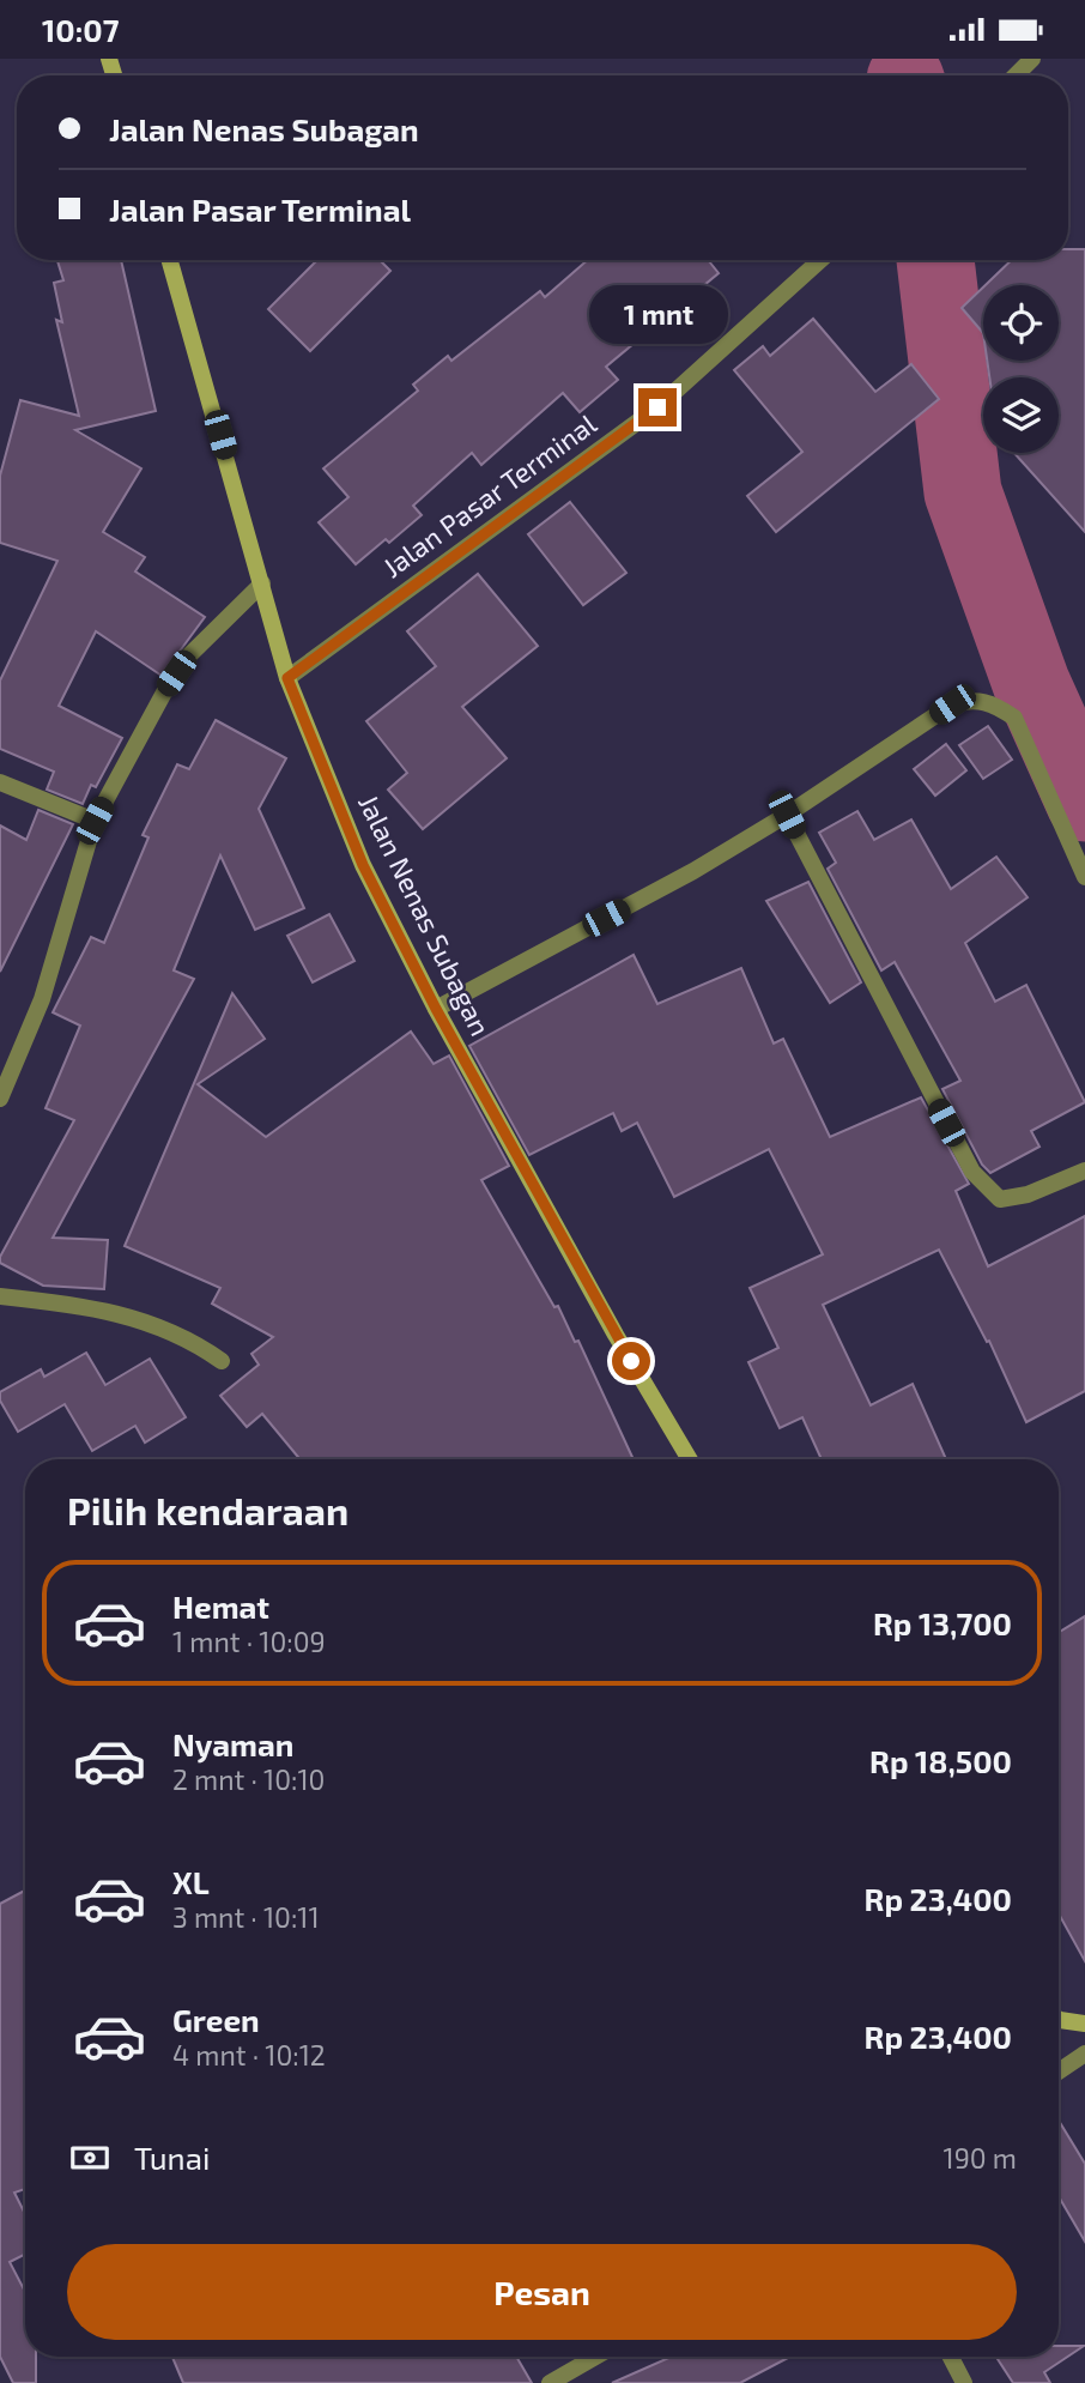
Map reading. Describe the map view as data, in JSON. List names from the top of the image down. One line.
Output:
{"streets":{"main road":["Jalan Nenas Subagan"],"street":["Jalan Pasar Terminal"]},"crossings":[["Jalan Pasar Terminal","Jalan Nenas Subagan"]],"page":{"status":"10:07","banner":["Jalan Nenas Subagan","Jalan Pasar Terminal"],"bubble":"1 mnt","heading":"Pilih kendaraan","list":[{"name":"Hemat","note":"1 mnt · 10:09","value":"Rp 13,700"},{"name":"Nyaman","note":"2 mnt · 10:10","value":"Rp 18,500"},{"name":"XL","note":"3 mnt · 10:11","value":"Rp 23,400"},{"name":"Green","note":"4 mnt · 10:12","value":"Rp 23,400"}],"pay":["Tunai","190 m"],"buttons":"Pesan"}}
